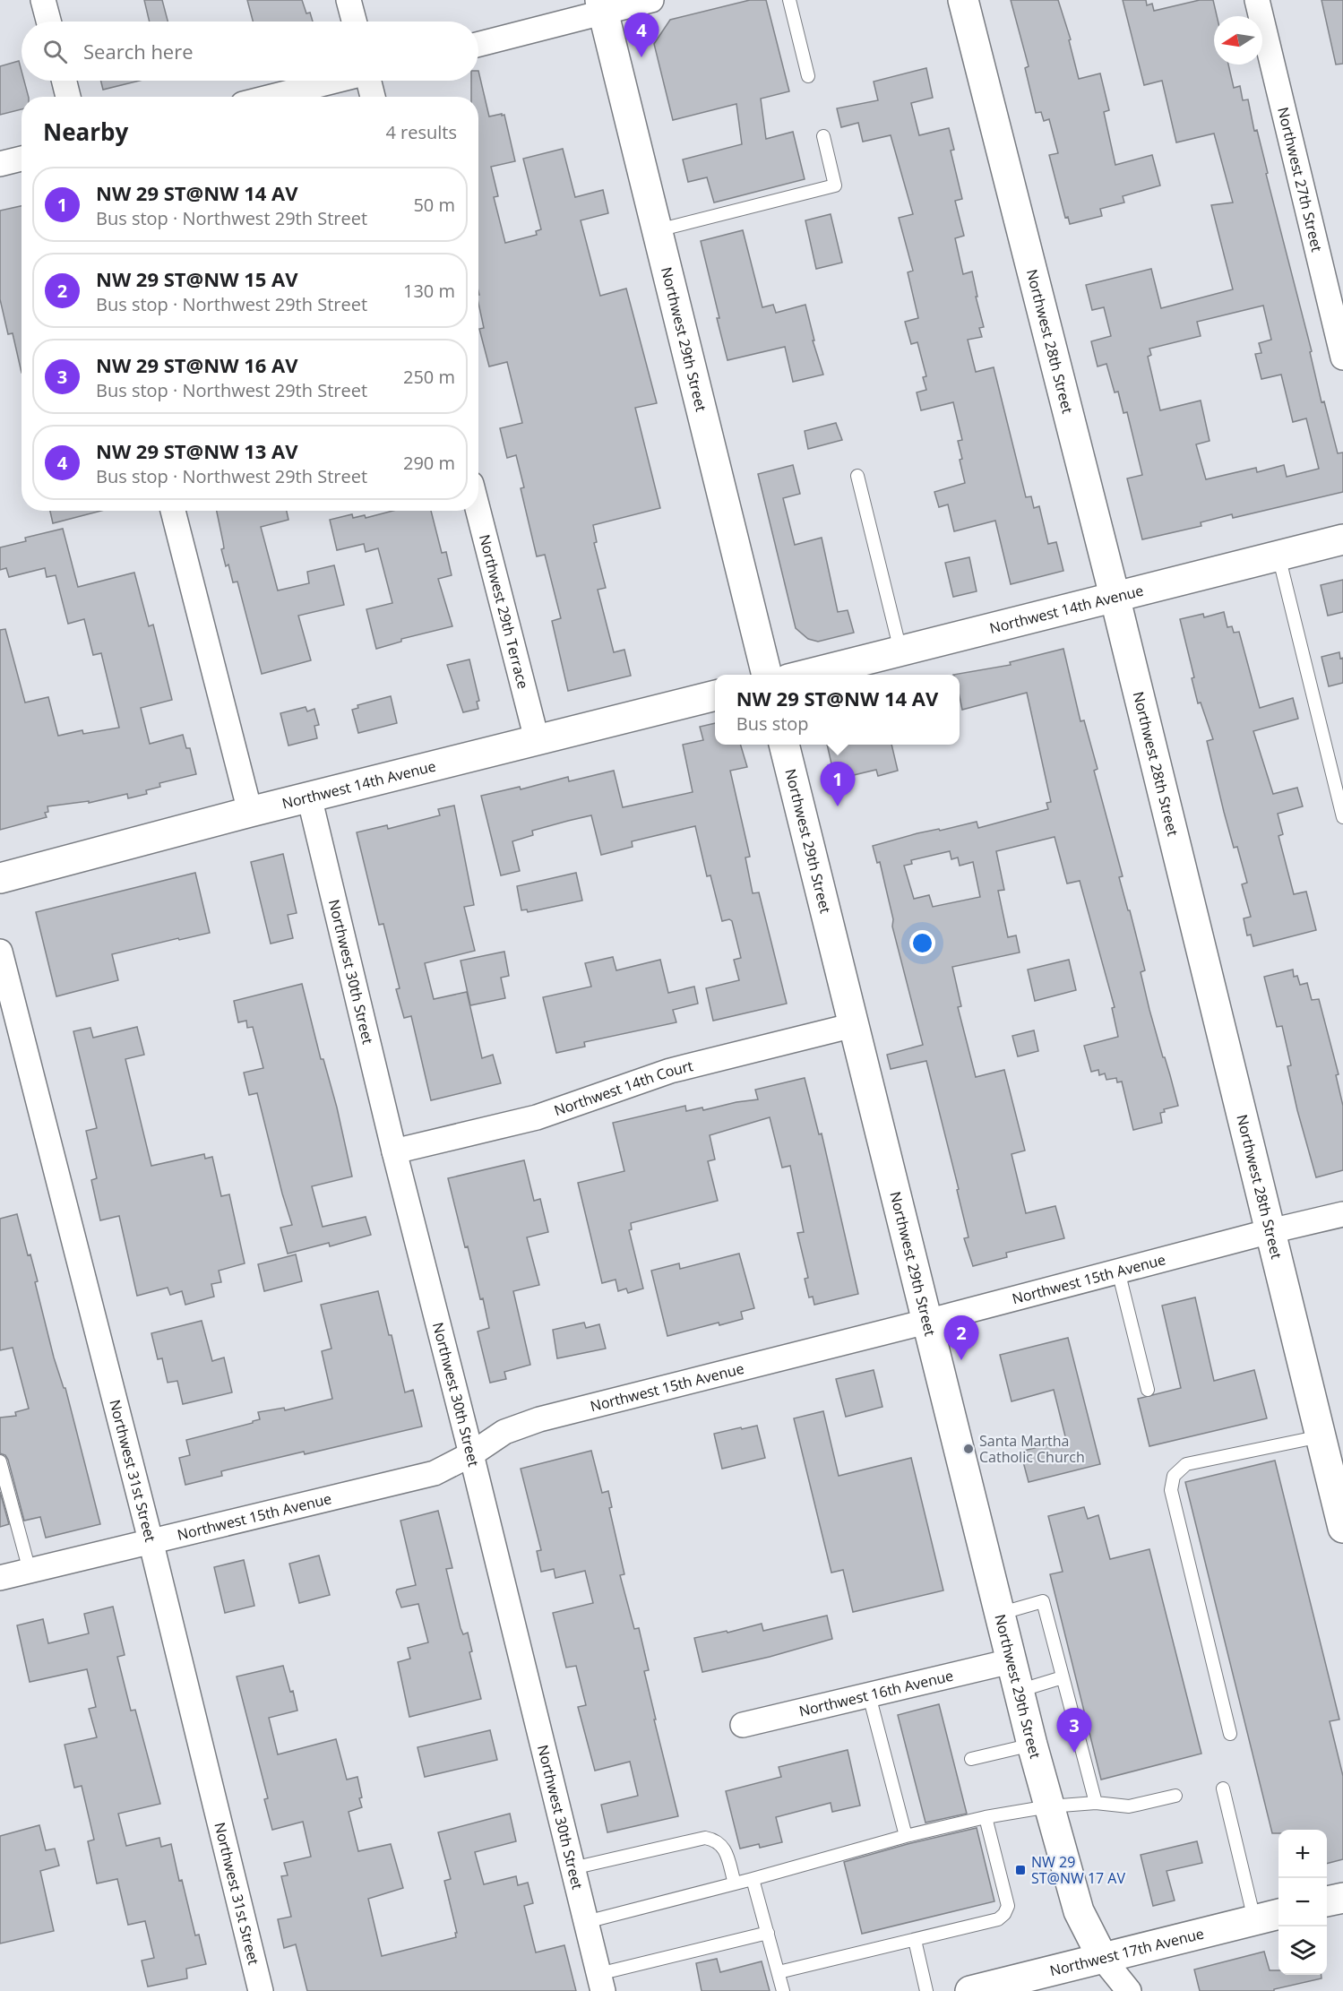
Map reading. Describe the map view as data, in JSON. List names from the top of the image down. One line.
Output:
{"streets":{"street":["Northwest 27th Street","Northwest 29th Street","Northwest 28th Street","Northwest 14th Avenue","Northwest 29th Terrace","Northwest 30th Street","Northwest 14th Court","Northwest 15th Avenue","Northwest 31st Street","Northwest 16th Avenue","Northwest 17th Avenue"]},"crossings":[["Northwest 29th Street","Northwest 14th Court"],["Northwest 29th Street","Northwest 15th Avenue"],["Northwest 29th Street","Northwest 16th Avenue"],["Northwest 29th Street","Northwest 17th Avenue"],["Northwest 28th Street","Northwest 14th Avenue"],["Northwest 28th Street","Northwest 15th Avenue"],["Northwest 14th Avenue","Northwest 29th Terrace"],["Northwest 14th Avenue","Northwest 30th Street"],["Northwest 30th Street","Northwest 14th Court"],["Northwest 30th Street","Northwest 15th Avenue"],["Northwest 15th Avenue","Northwest 31st Street"]],"places":{"other":["Santa Martha Catholic Church"],"transit":["NW 29 ST@NW 17 AV"]},"north":"left","page":{"pins":["4","1","2","3"],"search":"Search here","heading":["Nearby","4 results"],"list":[{"mark":"1","name":"NW 29 ST@NW 14 AV","note":"Bus stop · Northwest 29th Street","value":"50 m"},{"mark":"2","name":"NW 29 ST@NW 15 AV","note":"Bus stop · Northwest 29th Street","value":"130 m"},{"mark":"3","name":"NW 29 ST@NW 16 AV","note":"Bus stop · Northwest 29th Street","value":"250 m"},{"mark":"4","name":"NW 29 ST@NW 13 AV","note":"Bus stop · Northwest 29th Street","value":"290 m"}],"popup":["NW 29 ST@NW 14 AV","Bus stop"],"map_buttons":["+","−"]}}
